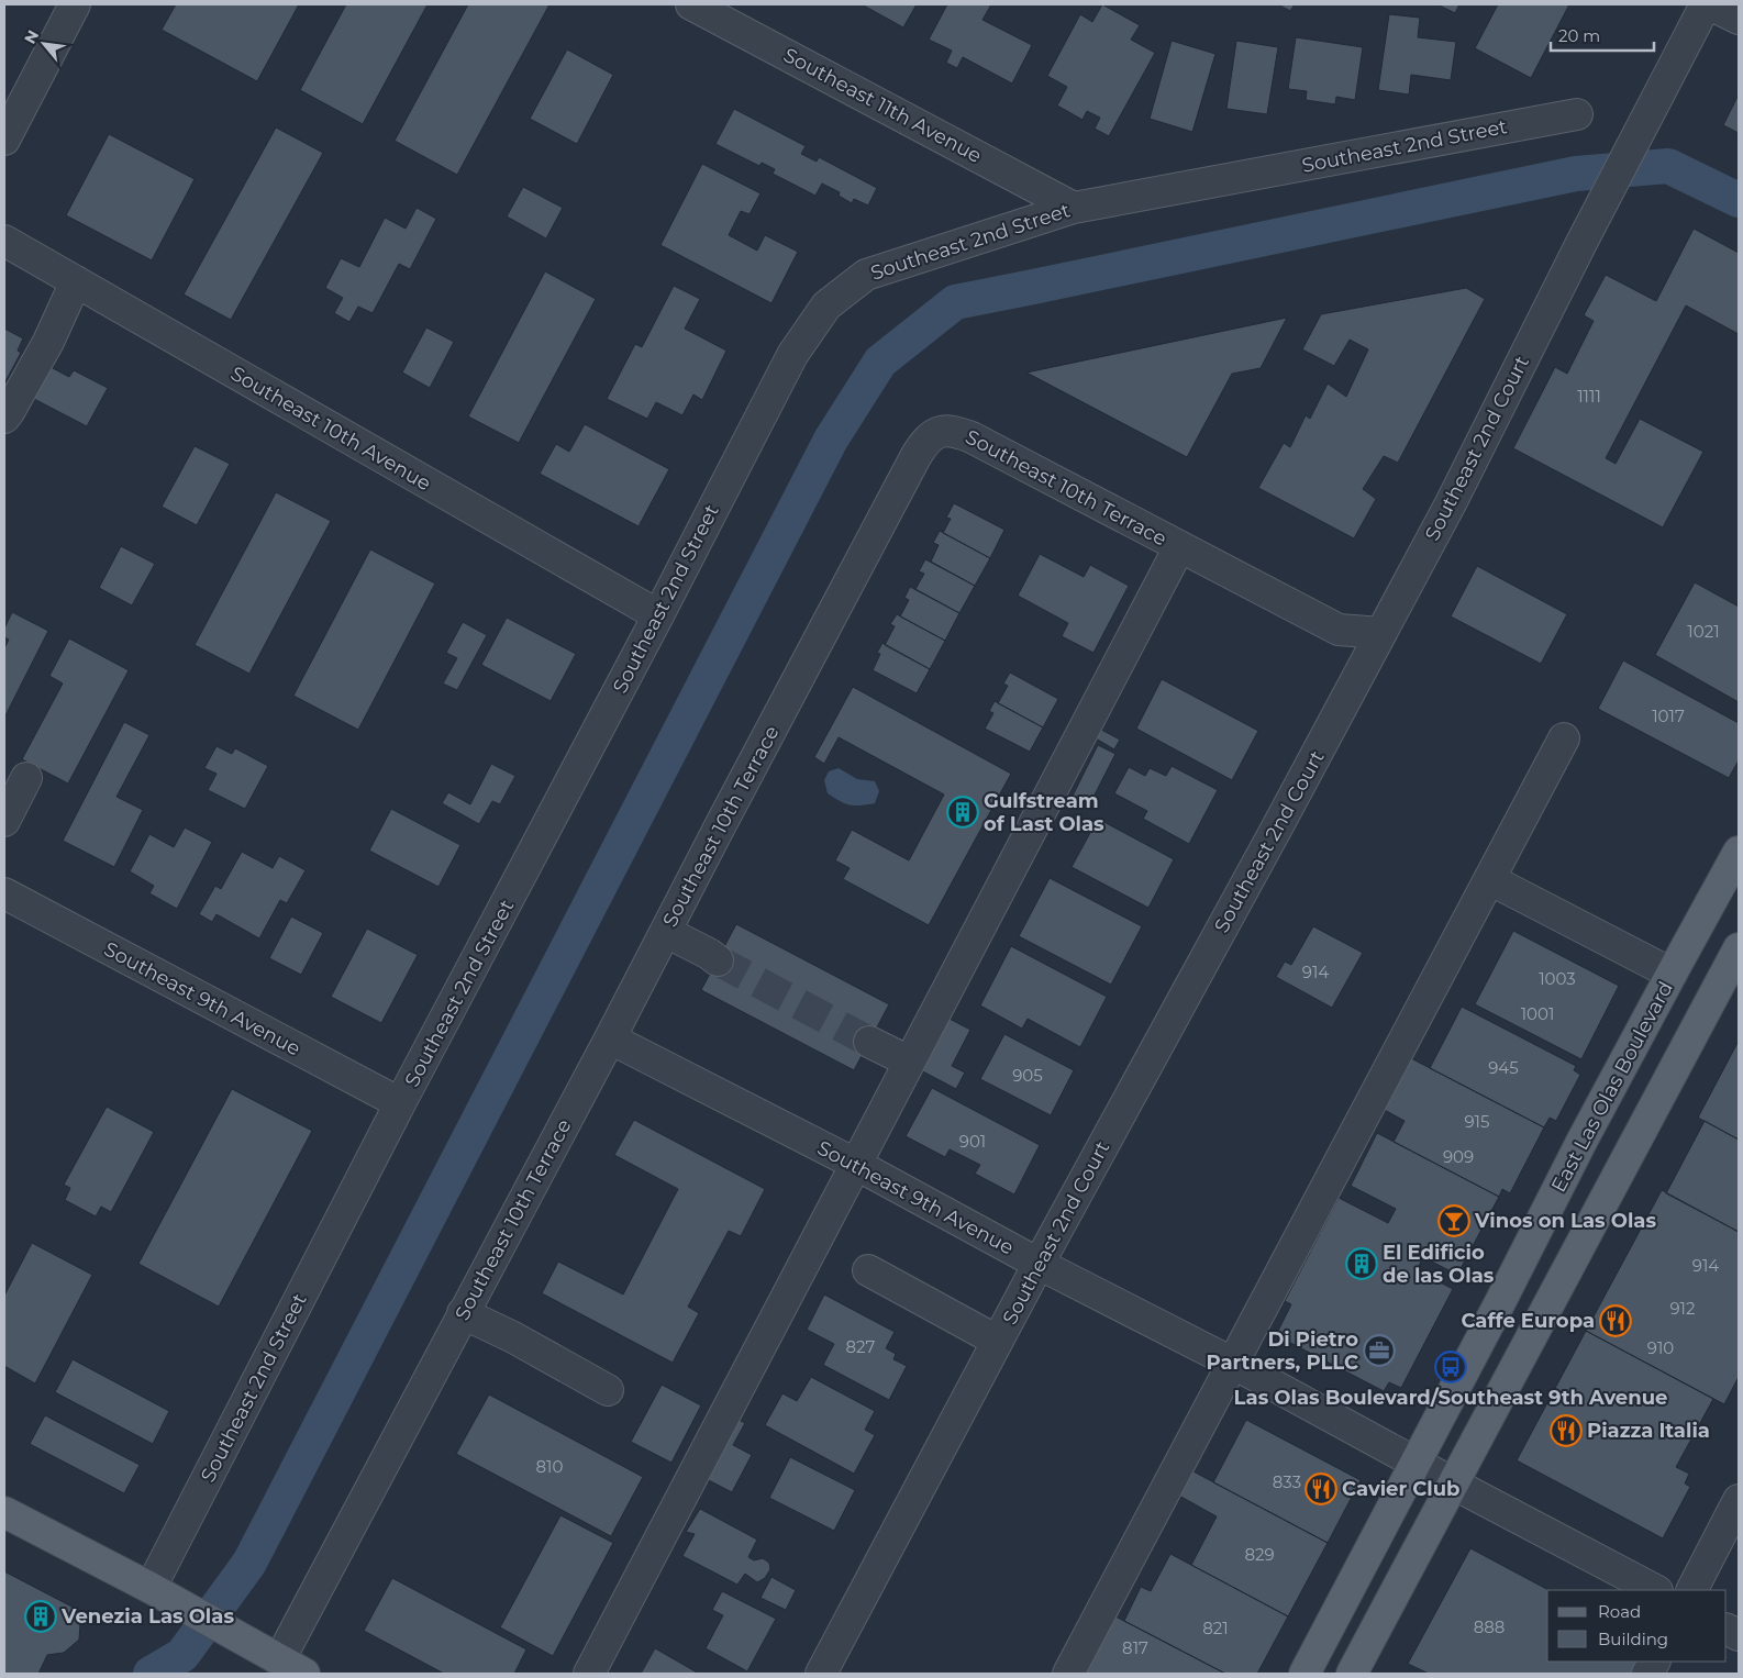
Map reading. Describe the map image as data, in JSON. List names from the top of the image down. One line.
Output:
{"streets":{"main road":["East Las Olas Boulevard"],"street":["Southeast 11th Avenue","Southeast 2nd Street","Southeast 10th Avenue","Southeast 2nd Court","Southeast 10th Terrace","Southeast 9th Avenue"]},"crossings":[["Southeast 11th Avenue","Southeast 2nd Street"],["Southeast 2nd Street","Southeast 10th Avenue"],["Southeast 2nd Street","Southeast 9th Avenue"],["Southeast 2nd Court","Southeast 10th Terrace"],["Southeast 2nd Court","Southeast 9th Avenue"],["Southeast 10th Terrace","Southeast 9th Avenue"],["Southeast 9th Avenue","East Las Olas Boulevard"]],"places":{"building":["Gulfstream of Last Olas","El Edificio de las Olas","Venezia Las Olas"],"bar":["Vinos on Las Olas"],"restaurant":["Caffe Europa","Piazza Italia","Cavier Club"],"office":["Di Pietro Partners, PLLC"],"bus stop":["Las Olas Boulevard/Southeast 9th Avenue"]},"house_numbers":["1111","1021","1017","914","1003","1001","945","905","915","901","909","914","912","827","910","810","833","829","888","821","817"],"legend":["Road","Building"],"scale_bar":"20 m","north":"top left"}
